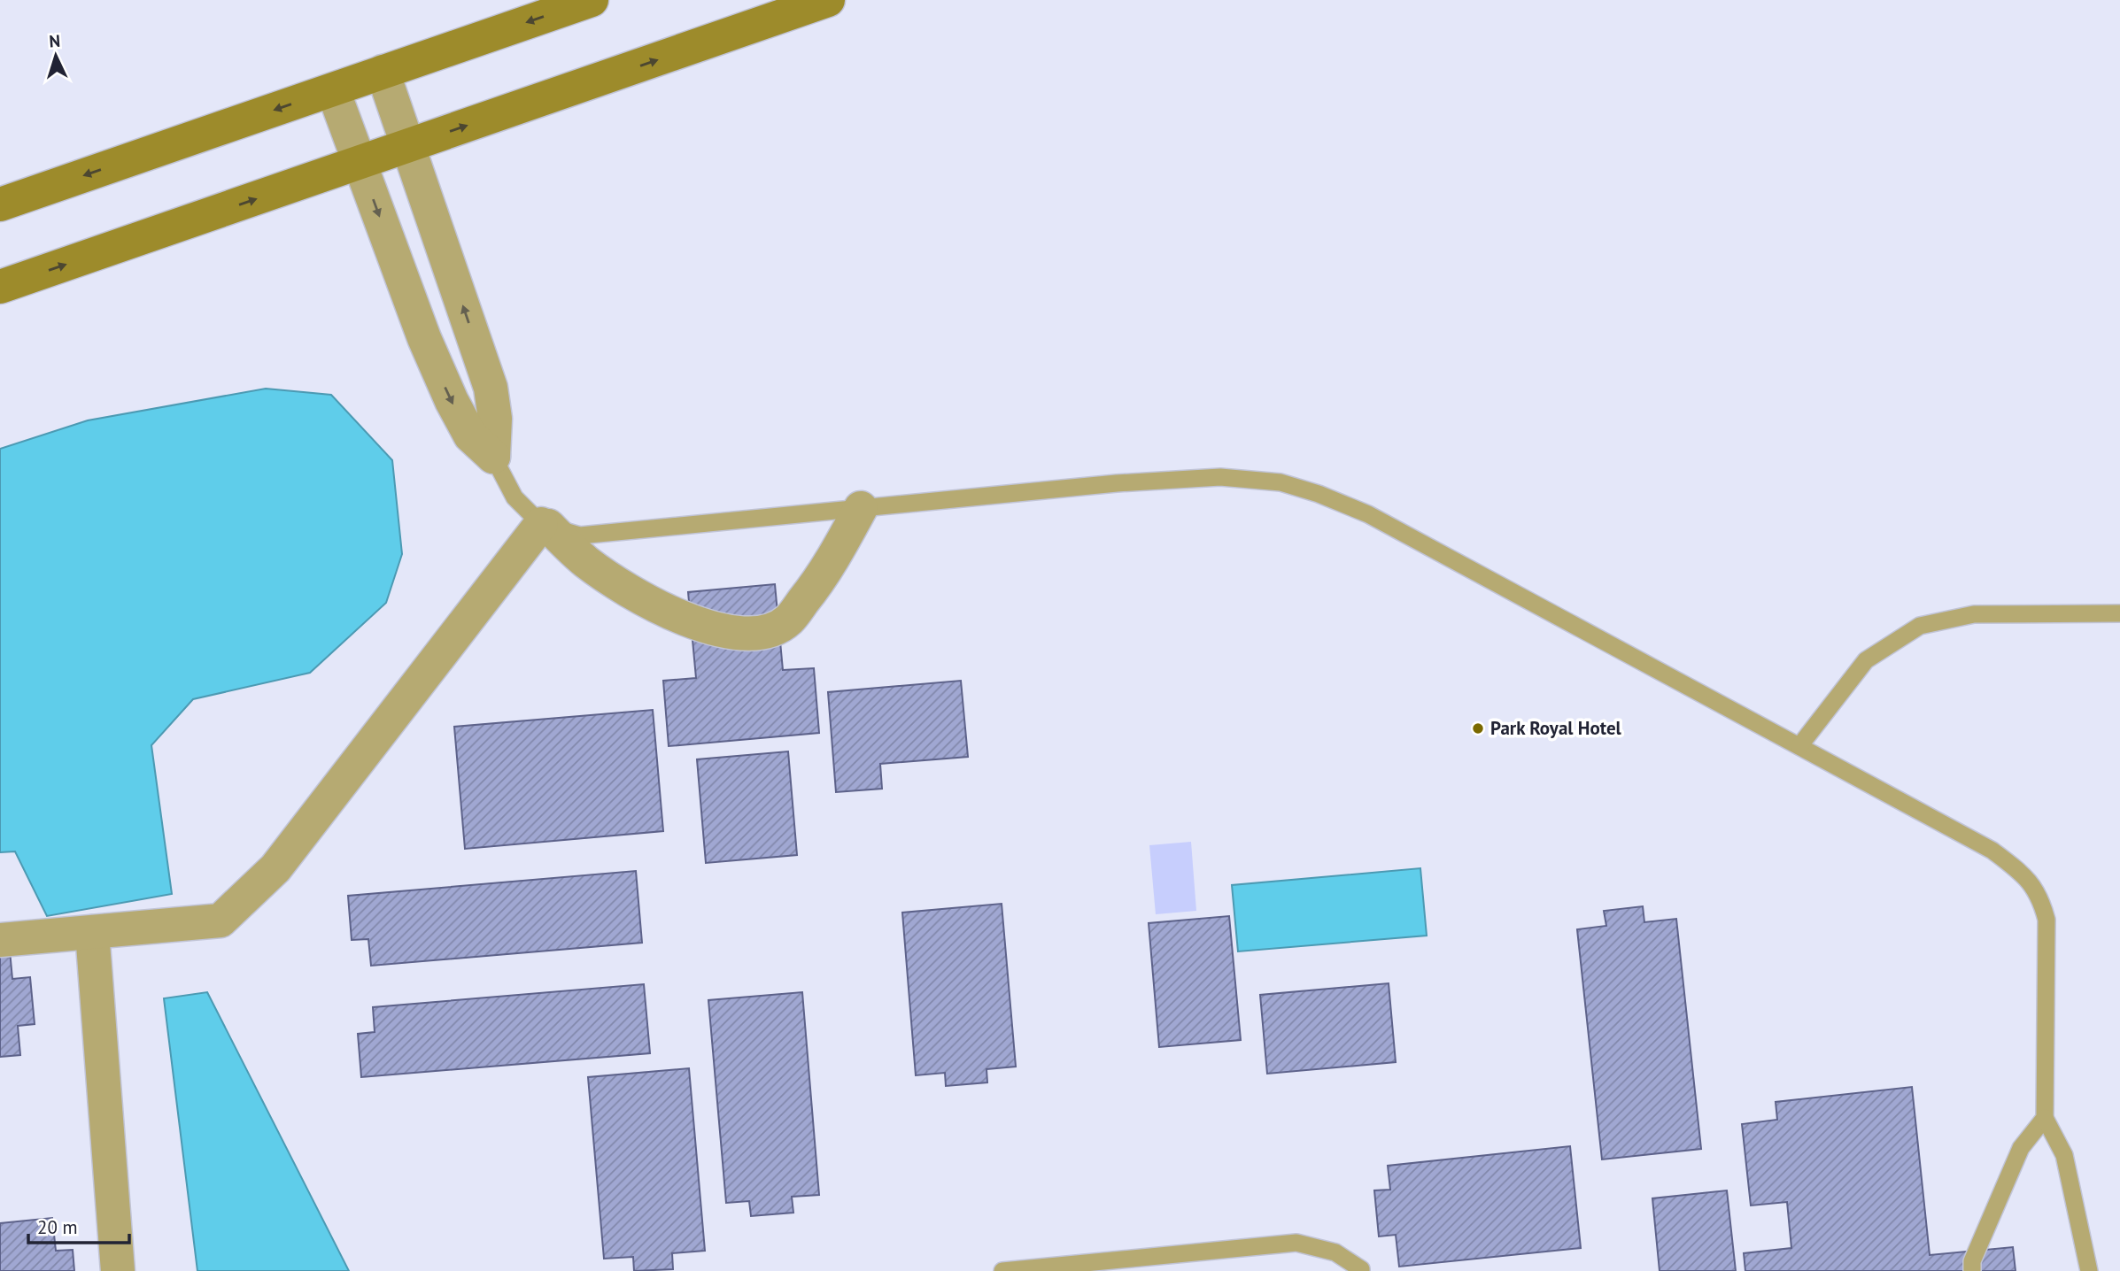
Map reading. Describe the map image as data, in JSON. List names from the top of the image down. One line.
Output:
{"places":["Park Royal Hotel"],"scale_bar":"20 m","north":"top"}
